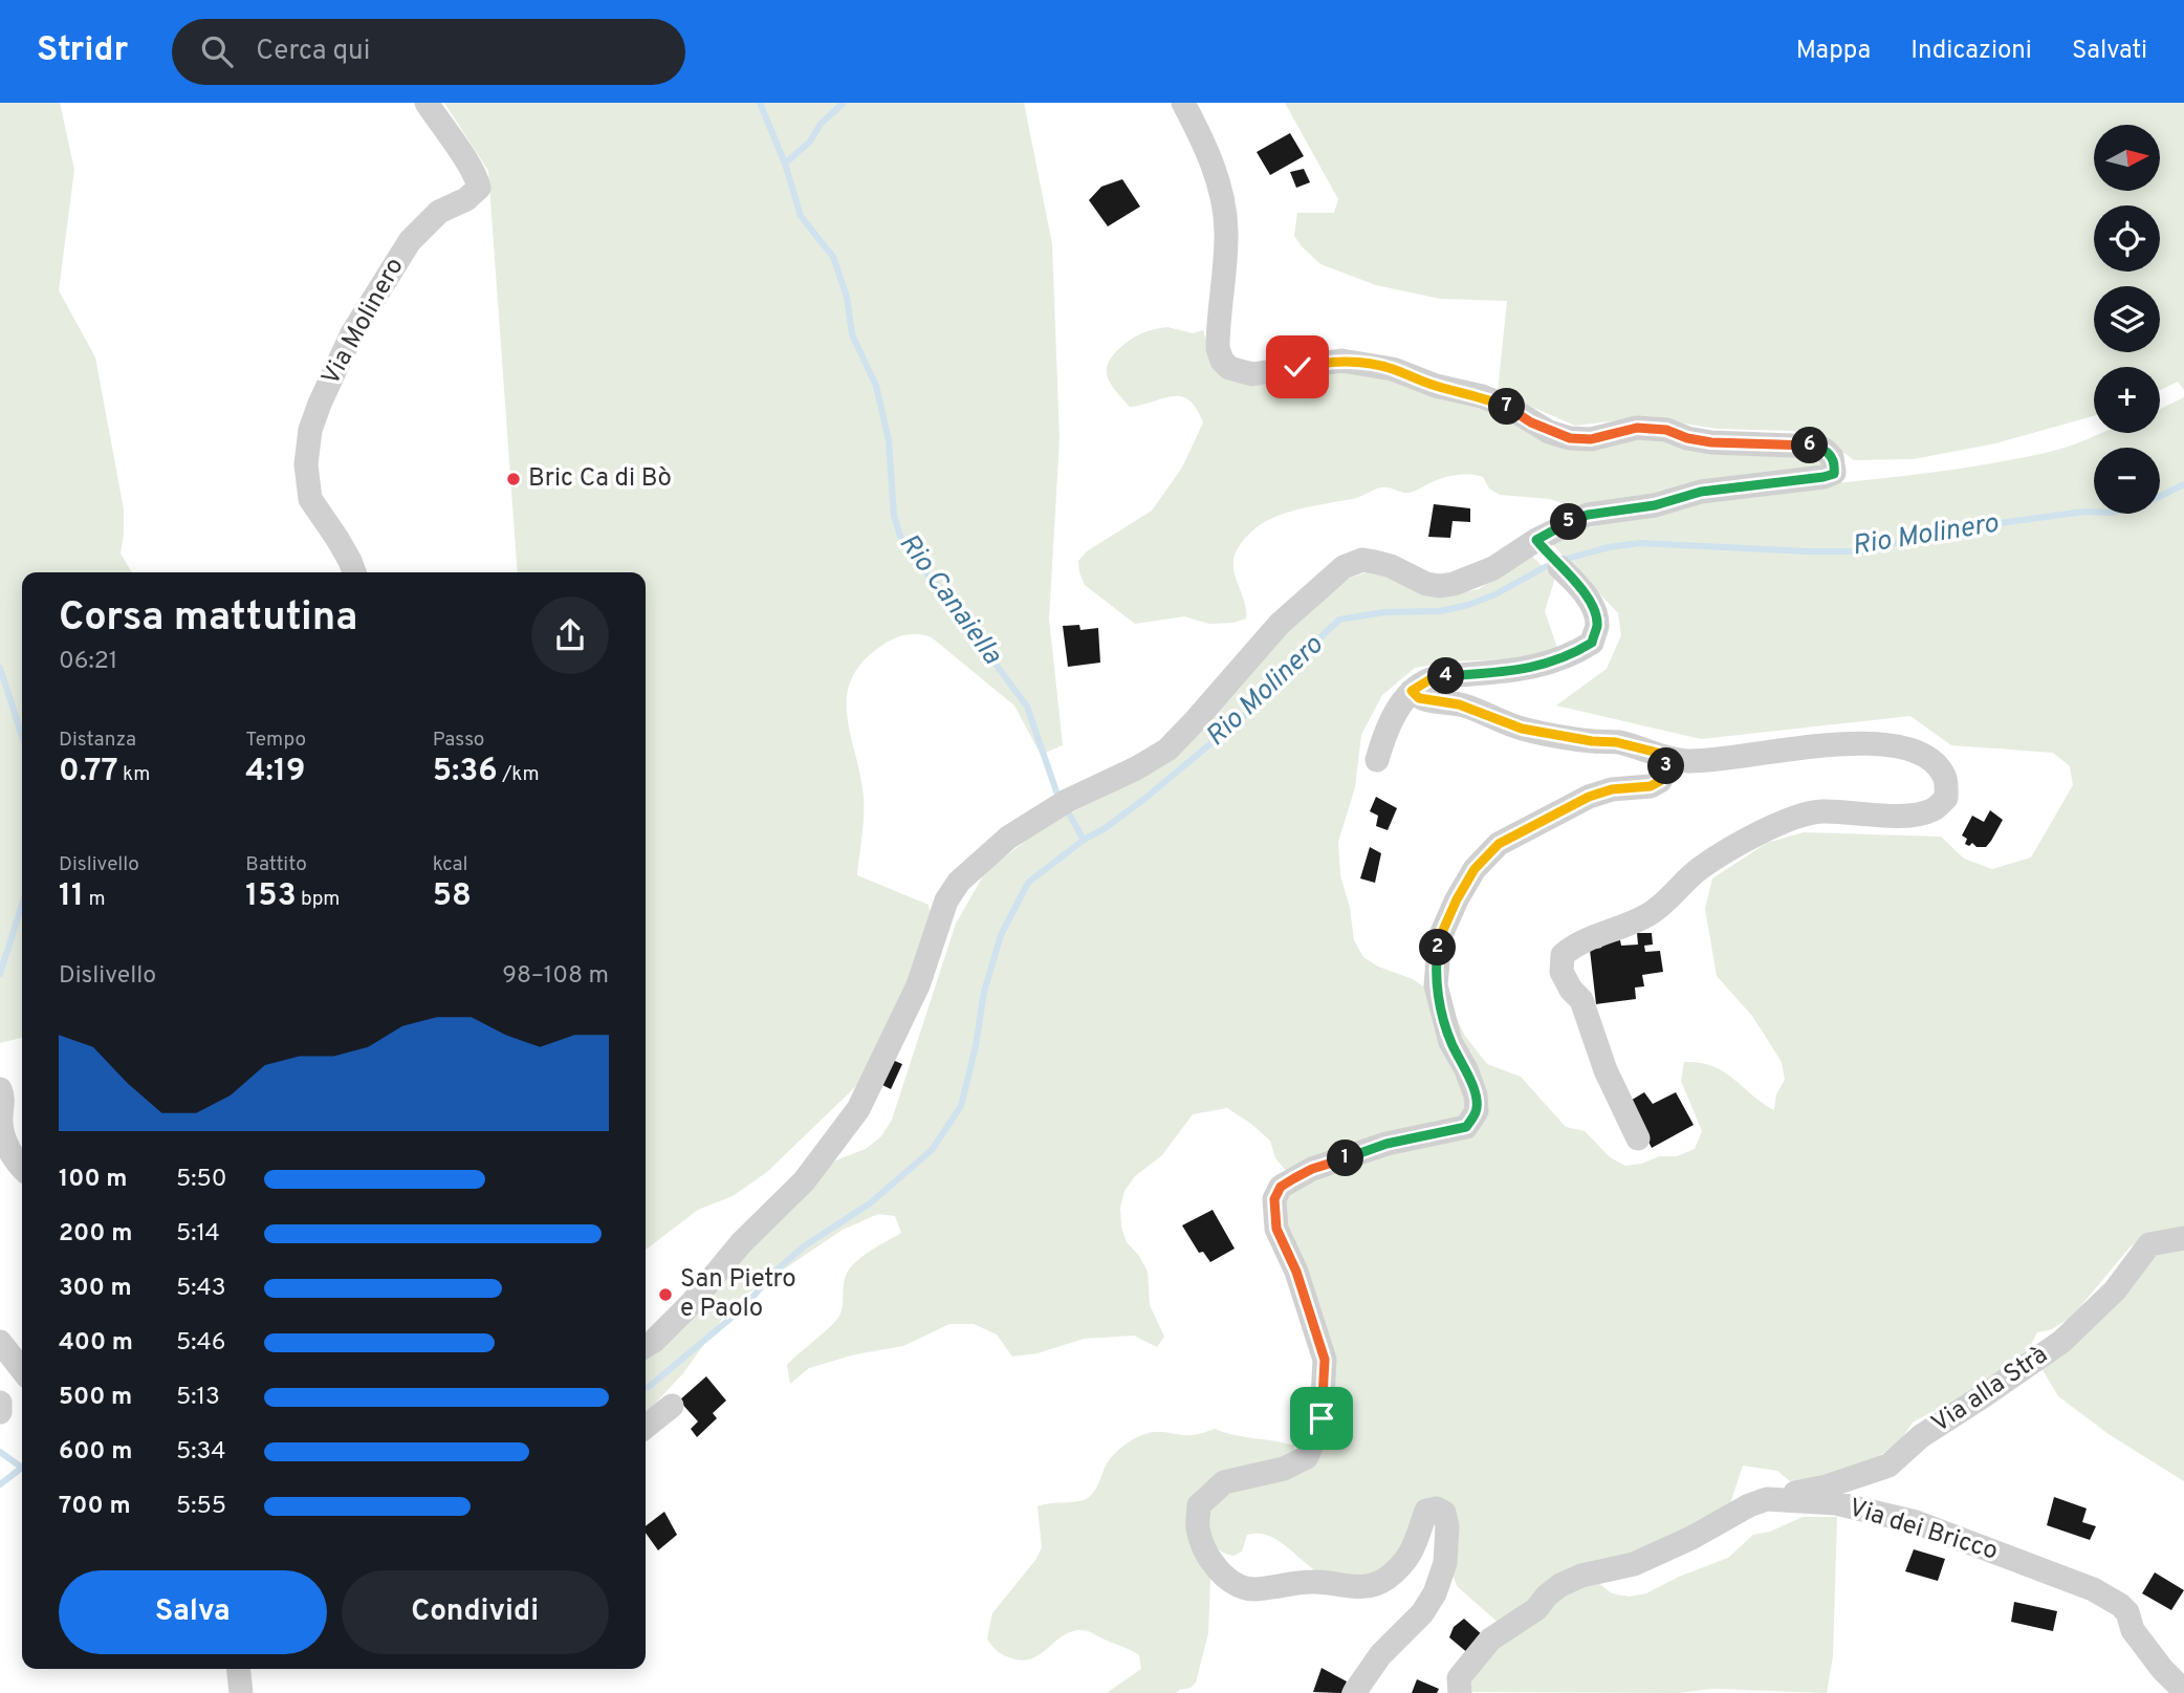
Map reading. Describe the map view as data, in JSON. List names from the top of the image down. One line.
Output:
{"streets":{"street":["Via Molinero","Via alla Strà","Via dei Bricco"]},"crossings":[["Via alla Strà","Via dei Bricco"]],"water":["Rio Molinero","Rio Canaiella"],"places":["Bric Ca di Bò","San Pietro e Paolo"],"north":"right","page":{"header":"Stridr","search":"Cerca qui","nav":["Mappa","Indicazioni","Salvati"],"map_buttons":["+","−"],"pins":["7","6","5","4","3","2","1"],"heading":["Corsa mattutina","06:21"],"stats":[["Distanza","0.77 km"],["Tempo","4:19"],["Passo","5:36 /km"],["Dislivello","11 m"],["Battito","153 bpm"],["kcal","58"]],"chart":["Dislivello","98–108 m"],"list":[{"name":"100 m","note":"5:50"},{"name":"200 m","note":"5:14"},{"name":"300 m","note":"5:43"},{"name":"400 m","note":"5:46"},{"name":"500 m","note":"5:13"},{"name":"600 m","note":"5:34"},{"name":"700 m","note":"5:55"}],"buttons":["Salva","Condividi"]}}
